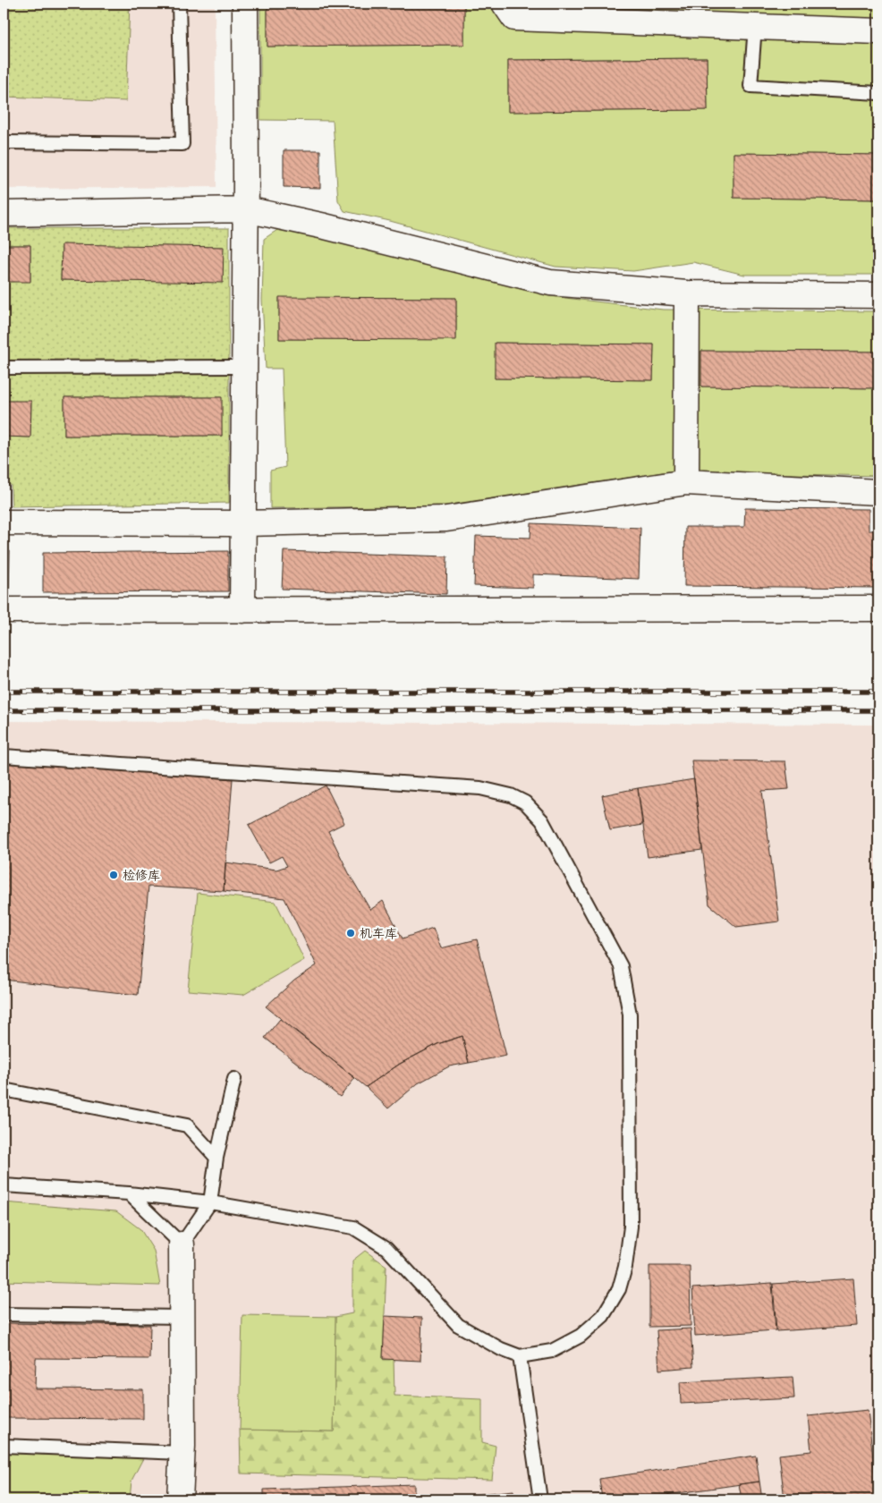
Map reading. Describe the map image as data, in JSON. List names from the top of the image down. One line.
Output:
{"places":["检修库","机车库"]}
